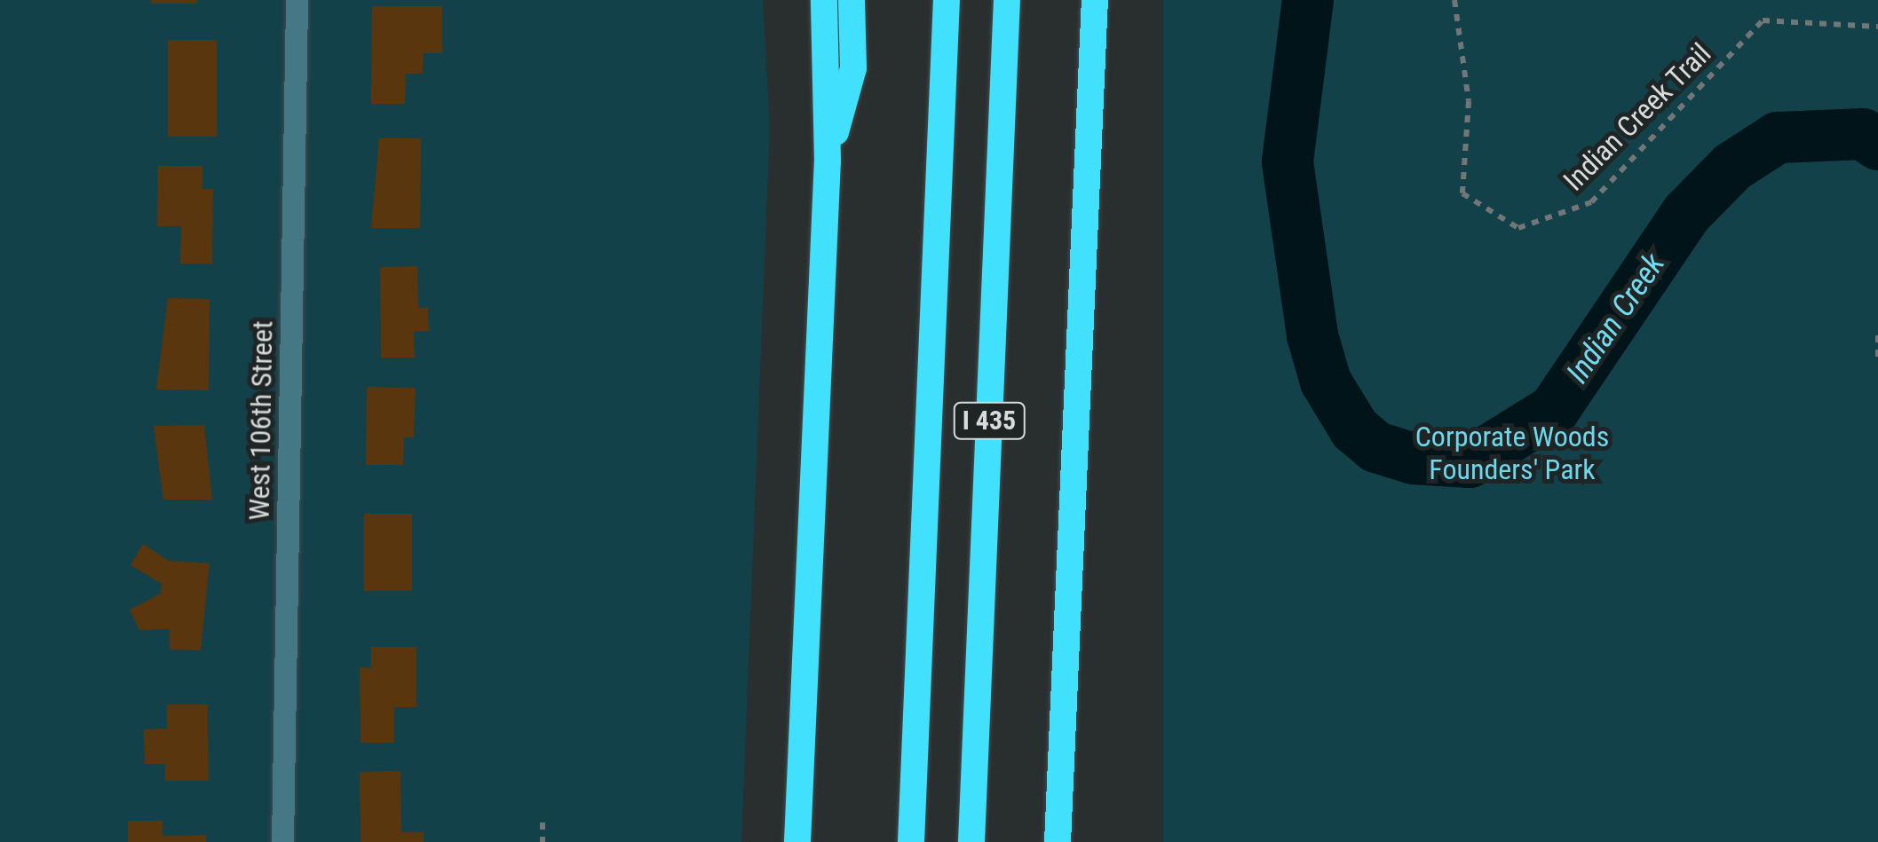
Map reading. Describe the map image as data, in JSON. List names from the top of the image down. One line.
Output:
{"streets":{"highway":["I 435"],"street":["West 106th Street"],"path":["Indian Creek Trail"]},"water":["Indian Creek"],"parks":["Corporate Woods Founders' Park"]}
